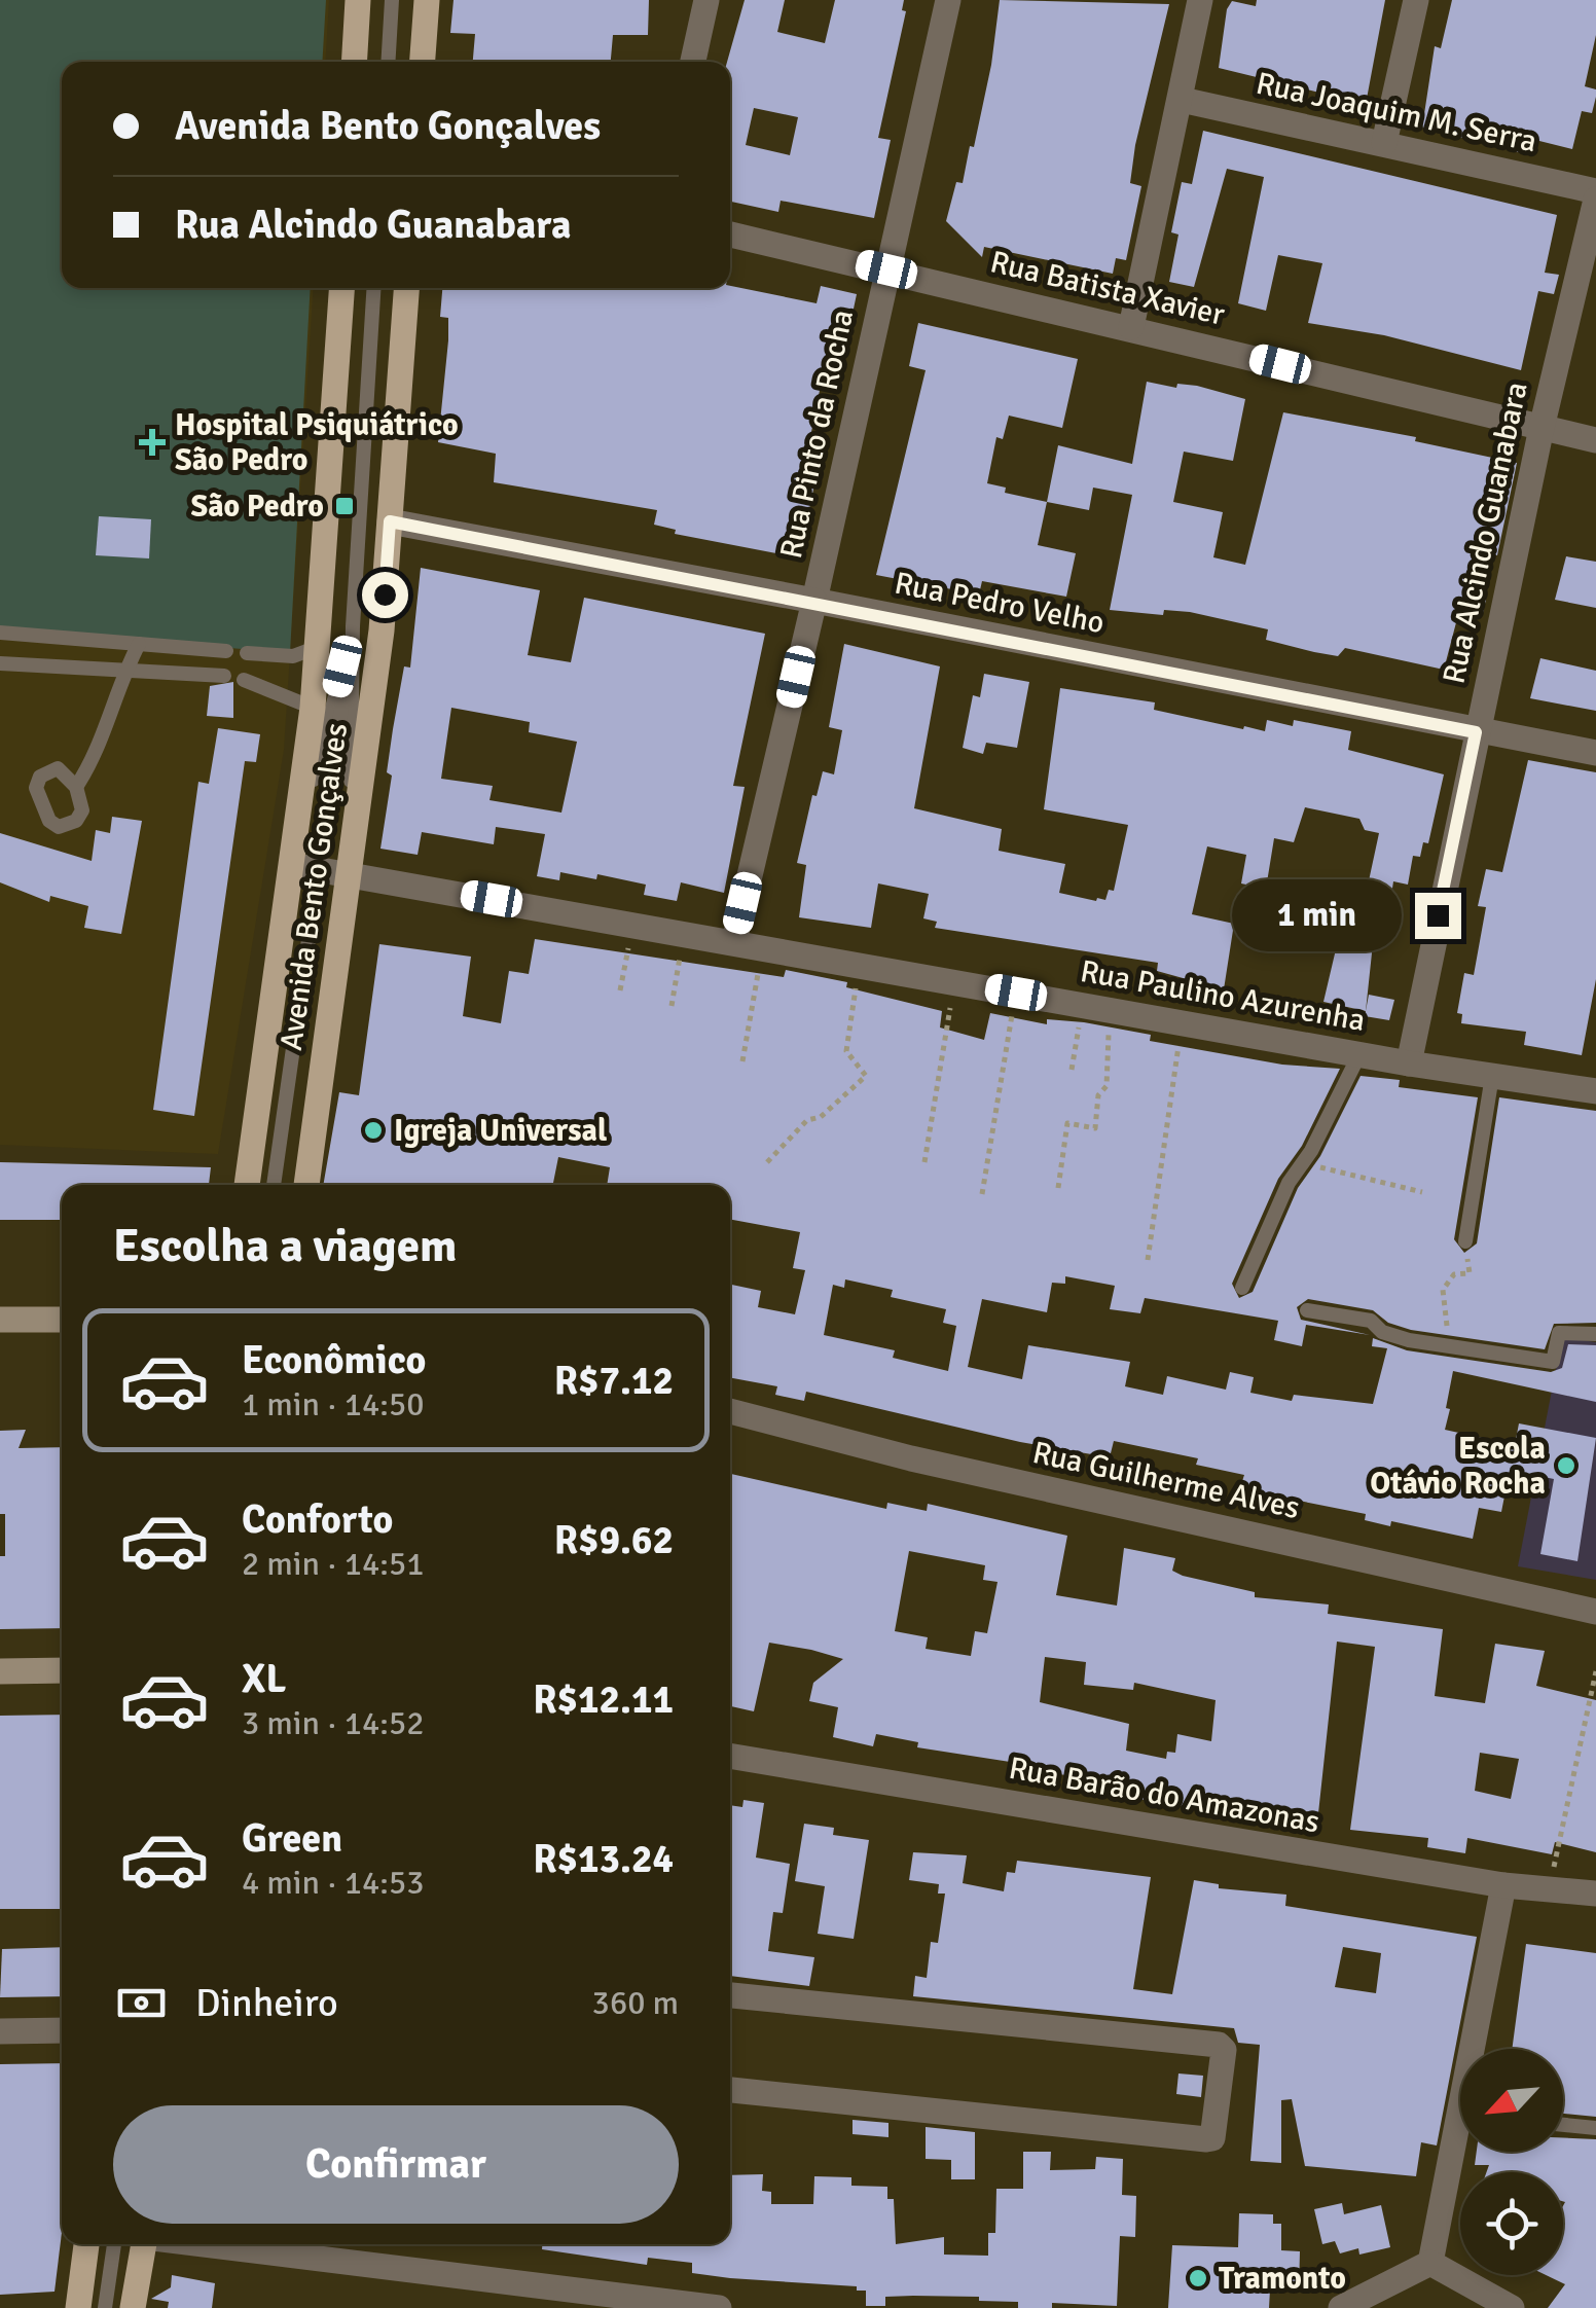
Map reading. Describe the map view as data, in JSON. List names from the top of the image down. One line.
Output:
{"streets":{"main road":["Avenida Bento Gonçalves"],"street":["Rua Joaquim M. Serra","Rua Batista Xavier","Rua Pinto da Rocha","Rua Alcindo Guanabara","Rua Pedro Velho","Rua Paulino Azurenha","Rua Guilherme Alves","Rua Barão do Amazonas"]},"crossings":[["Rua Batista Xavier","Rua Pinto da Rocha"],["Rua Batista Xavier","Rua Alcindo Guanabara"],["Rua Pinto da Rocha","Rua Pedro Velho"],["Rua Pinto da Rocha","Rua Paulino Azurenha"],["Rua Alcindo Guanabara","Rua Pedro Velho"],["Rua Alcindo Guanabara","Rua Paulino Azurenha"],["Rua Pedro Velho","Avenida Bento Gonçalves"],["Avenida Bento Gonçalves","Rua Paulino Azurenha"]],"places":{"health":["Hospital Psiquiátrico São Pedro"],"transit":["São Pedro"],"other":["Igreja Universal","Escola Otávio Rocha","Tramonto"]},"north":"bottom left","page":{"banner":["Avenida Bento Gonçalves","Rua Alcindo Guanabara"],"bubble":"1 min","heading":"Escolha a viagem","list":[{"name":"Econômico","note":"1 min · 14:50","value":"R$7.12"},{"name":"Conforto","note":"2 min · 14:51","value":"R$9.62"},{"name":"XL","note":"3 min · 14:52","value":"R$12.11"},{"name":"Green","note":"4 min · 14:53","value":"R$13.24"}],"pay":["Dinheiro","360 m"],"buttons":"Confirmar"}}
